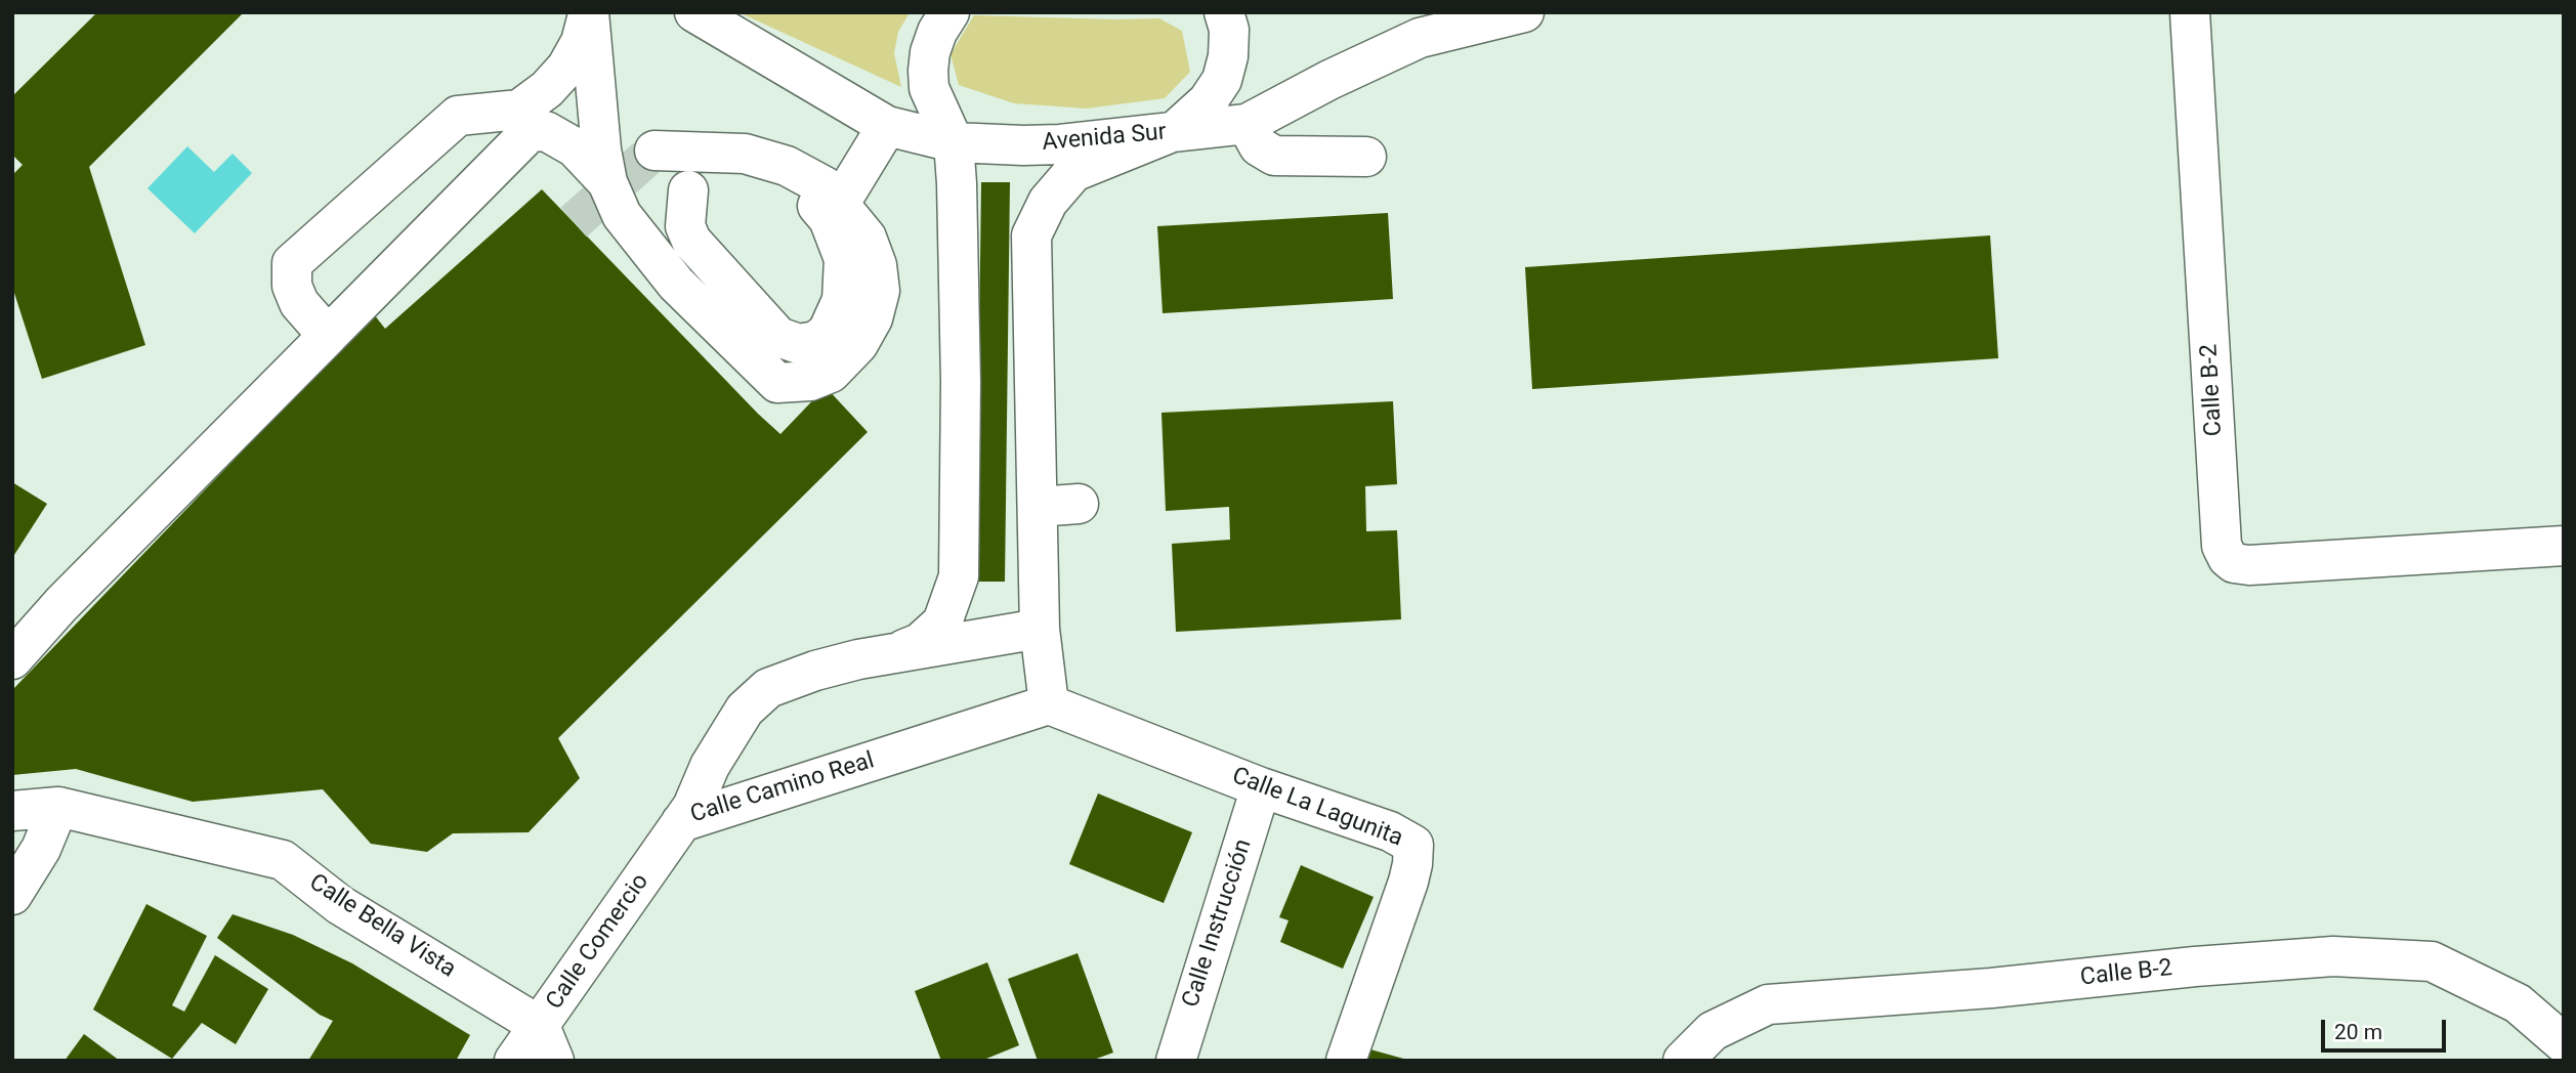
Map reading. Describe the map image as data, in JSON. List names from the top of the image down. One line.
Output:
{"streets":{"street":["Avenida Sur","Calle B-2","Calle Camino Real","Calle La Lagunita","Calle Instrucción","Calle Bella Vista","Calle Comercio"]},"crossings":[["Avenida Sur","Calle Camino Real"],["Calle Camino Real","Calle La Lagunita"],["Calle Camino Real","Calle Comercio"],["Calle La Lagunita","Calle Instrucción"],["Calle Bella Vista","Calle Comercio"]],"scale_bar":"20 m"}
